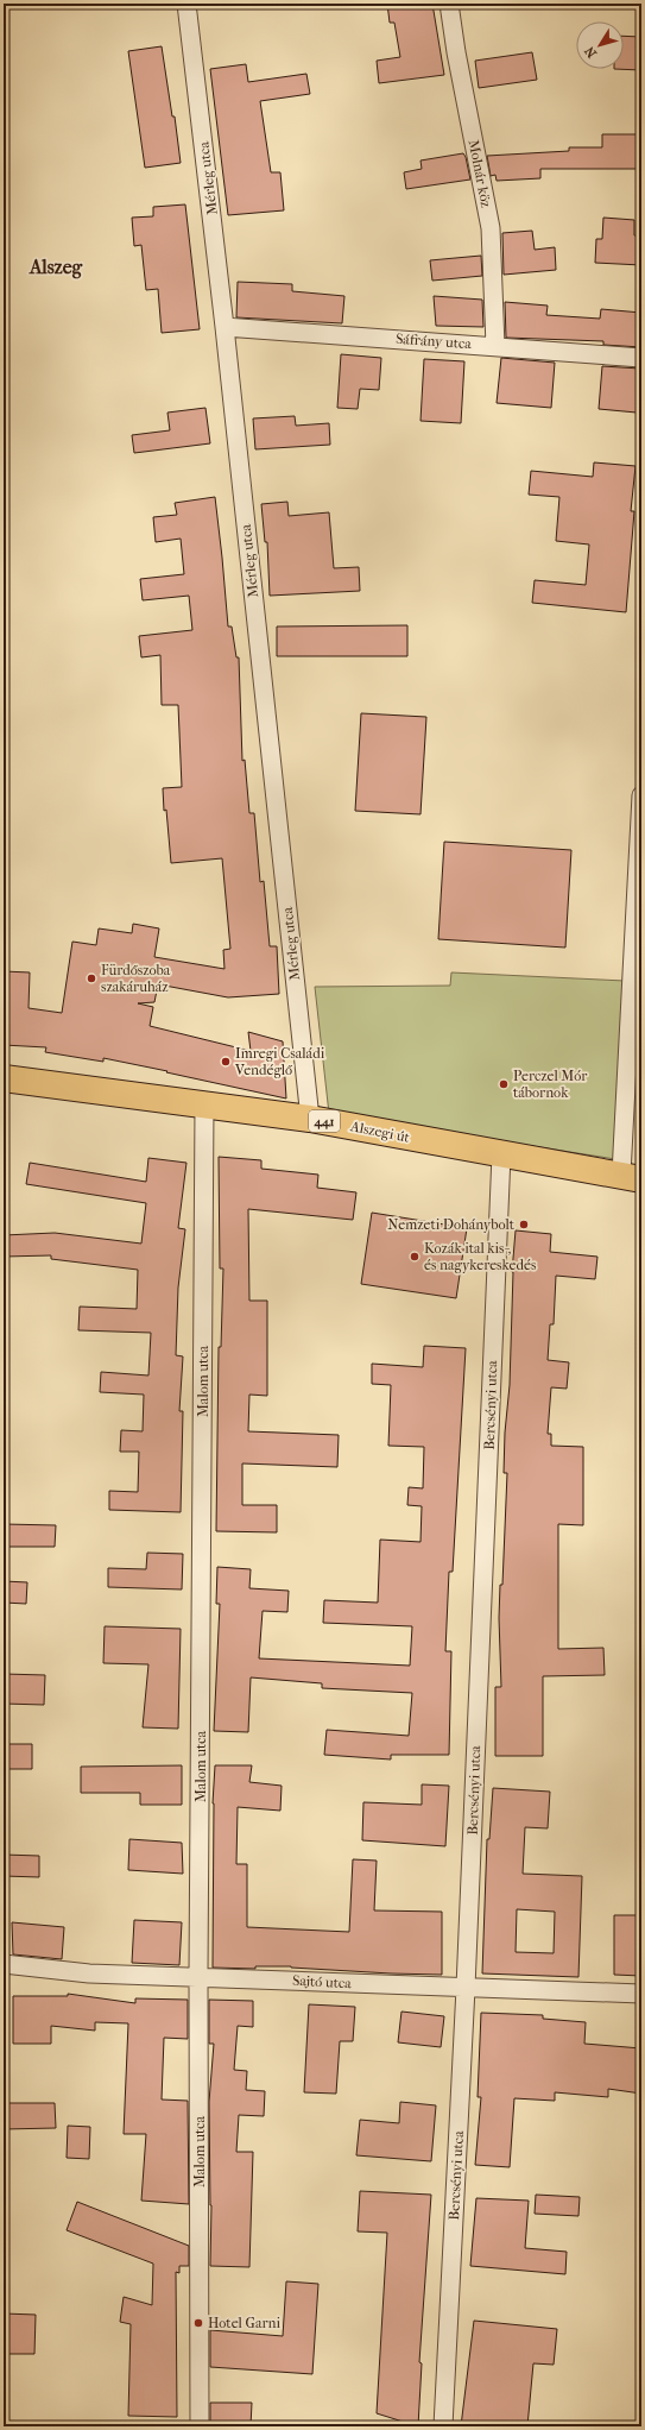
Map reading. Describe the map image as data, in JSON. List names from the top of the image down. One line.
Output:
{"streets":{"main road":["441","Alszegi út"],"street":["Molnár köz","Mérleg utca","Sáfrány utca","Malom utca","Bercsényi utca","Sajtó utca"]},"crossings":[["Molnár köz","Sáfrány utca"],["Mérleg utca","Sáfrány utca"],["Mérleg utca","Alszegi út"],["Alszegi út","Malom utca"],["Alszegi út","Bercsényi utca"],["Malom utca","Sajtó utca"],["Bercsényi utca","Sajtó utca"]],"districts":["Alszeg"],"places":["Fürdőszoba szakáruház","Imregi Családi Vendéglő","Perczel Mór tábornok","Nemzeti Dohánybolt","Kozák ital kis-, és nagykereskedés","Hotel Garni"],"north":"bottom left"}
